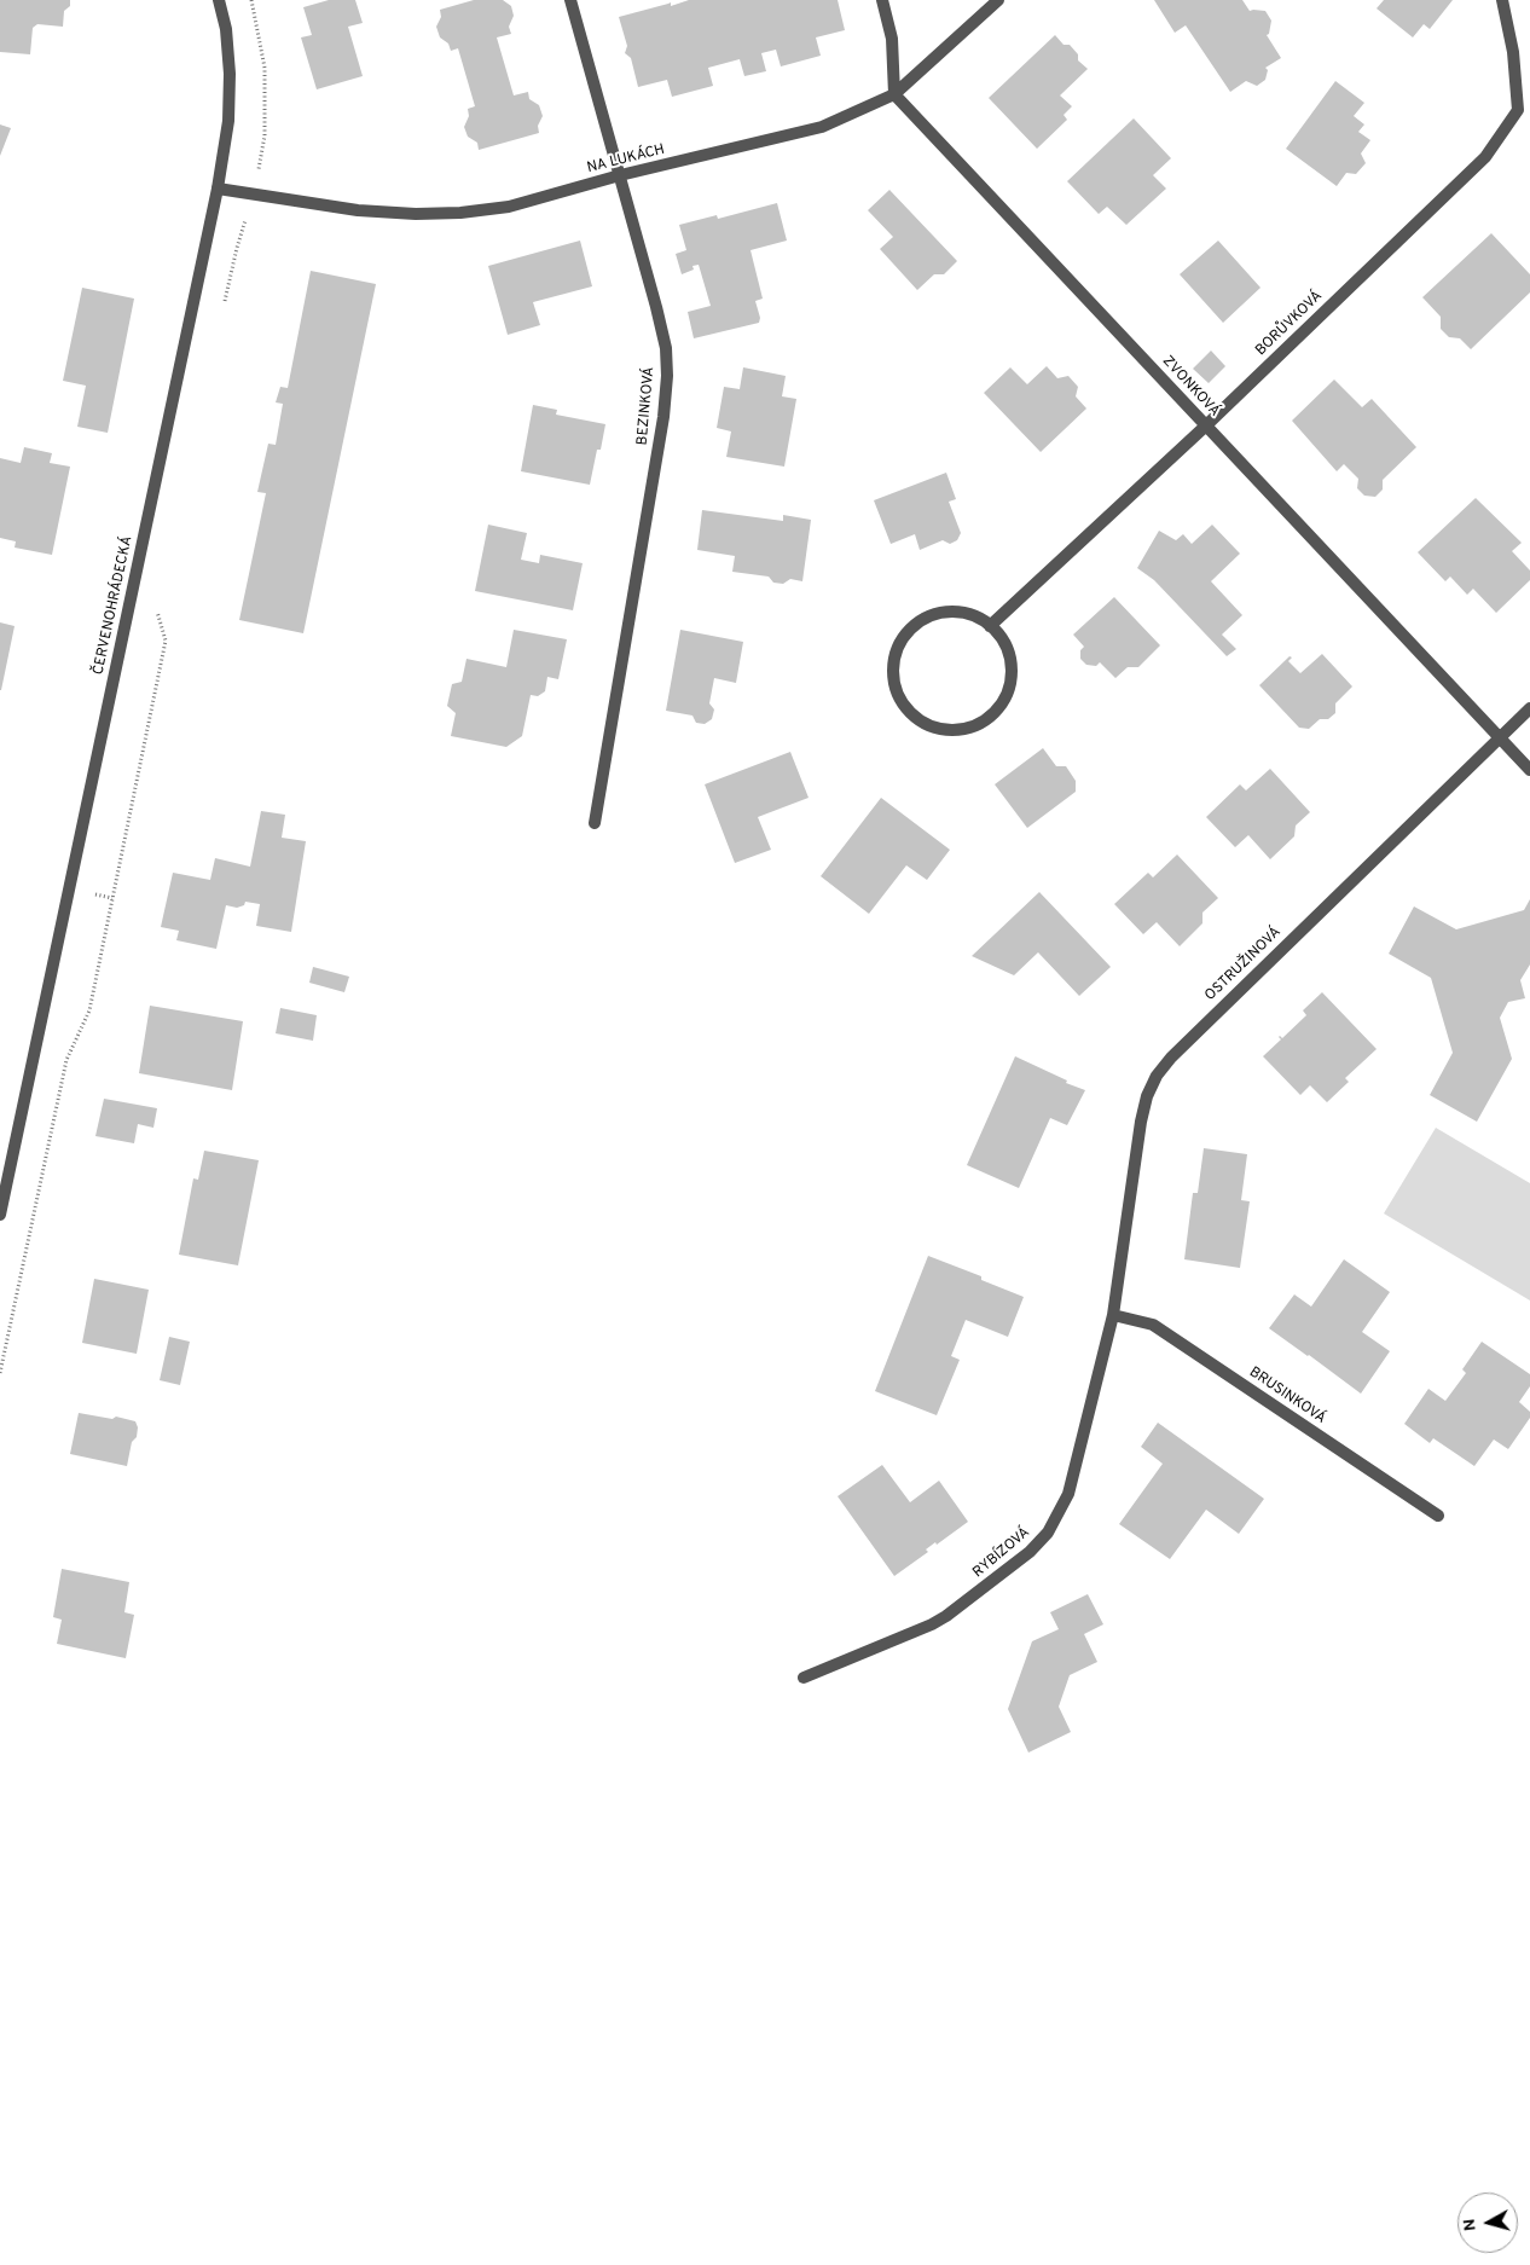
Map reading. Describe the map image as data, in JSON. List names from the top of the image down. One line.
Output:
{"streets":{"street":["NA LUKÁCH","BORŮVKOVÁ","ZVONKOVÁ","BEZINKOVÁ","ČERVENOHRÁDECKÁ","OSTRUŽINOVÁ","BRUSINKOVÁ","RYBÍZOVÁ"]},"crossings":[["NA LUKÁCH","ZVONKOVÁ"],["NA LUKÁCH","BEZINKOVÁ"],["NA LUKÁCH","ČERVENOHRÁDECKÁ"],["BORŮVKOVÁ","ZVONKOVÁ"],["ZVONKOVÁ","OSTRUŽINOVÁ"],["OSTRUŽINOVÁ","BRUSINKOVÁ"],["OSTRUŽINOVÁ","RYBÍZOVÁ"],["BRUSINKOVÁ","RYBÍZOVÁ"]],"north":"left"}
